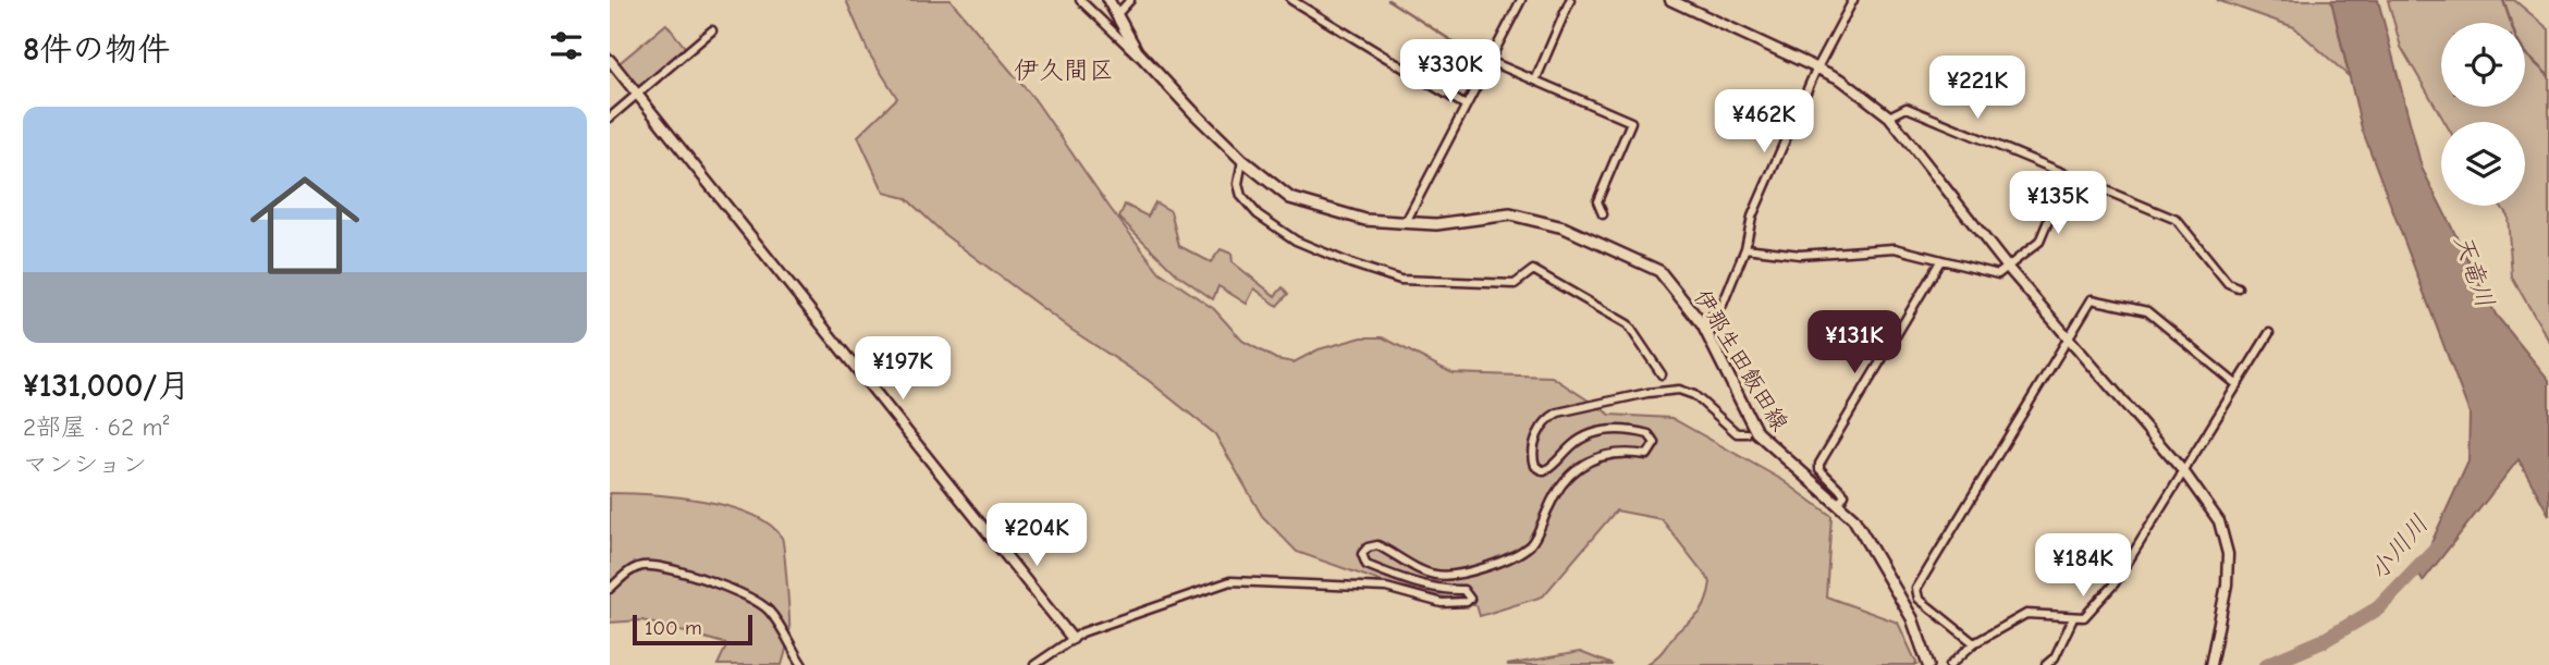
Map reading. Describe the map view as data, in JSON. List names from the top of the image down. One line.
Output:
{"streets":{"main road":["伊那生田飯田線"]},"districts":["伊久間区"],"water":["天竜川","小川川"],"scale_bar":"100 m","page":{"heading":"8件の物件","price":["¥330K","¥221K","¥462K","¥135K","¥131K","¥197K","¥204K","¥184K"],"list":[{"name":"¥131,000/月","note":"2部屋 · 62 m² · マンション"}],"scale":"100 m"}}
